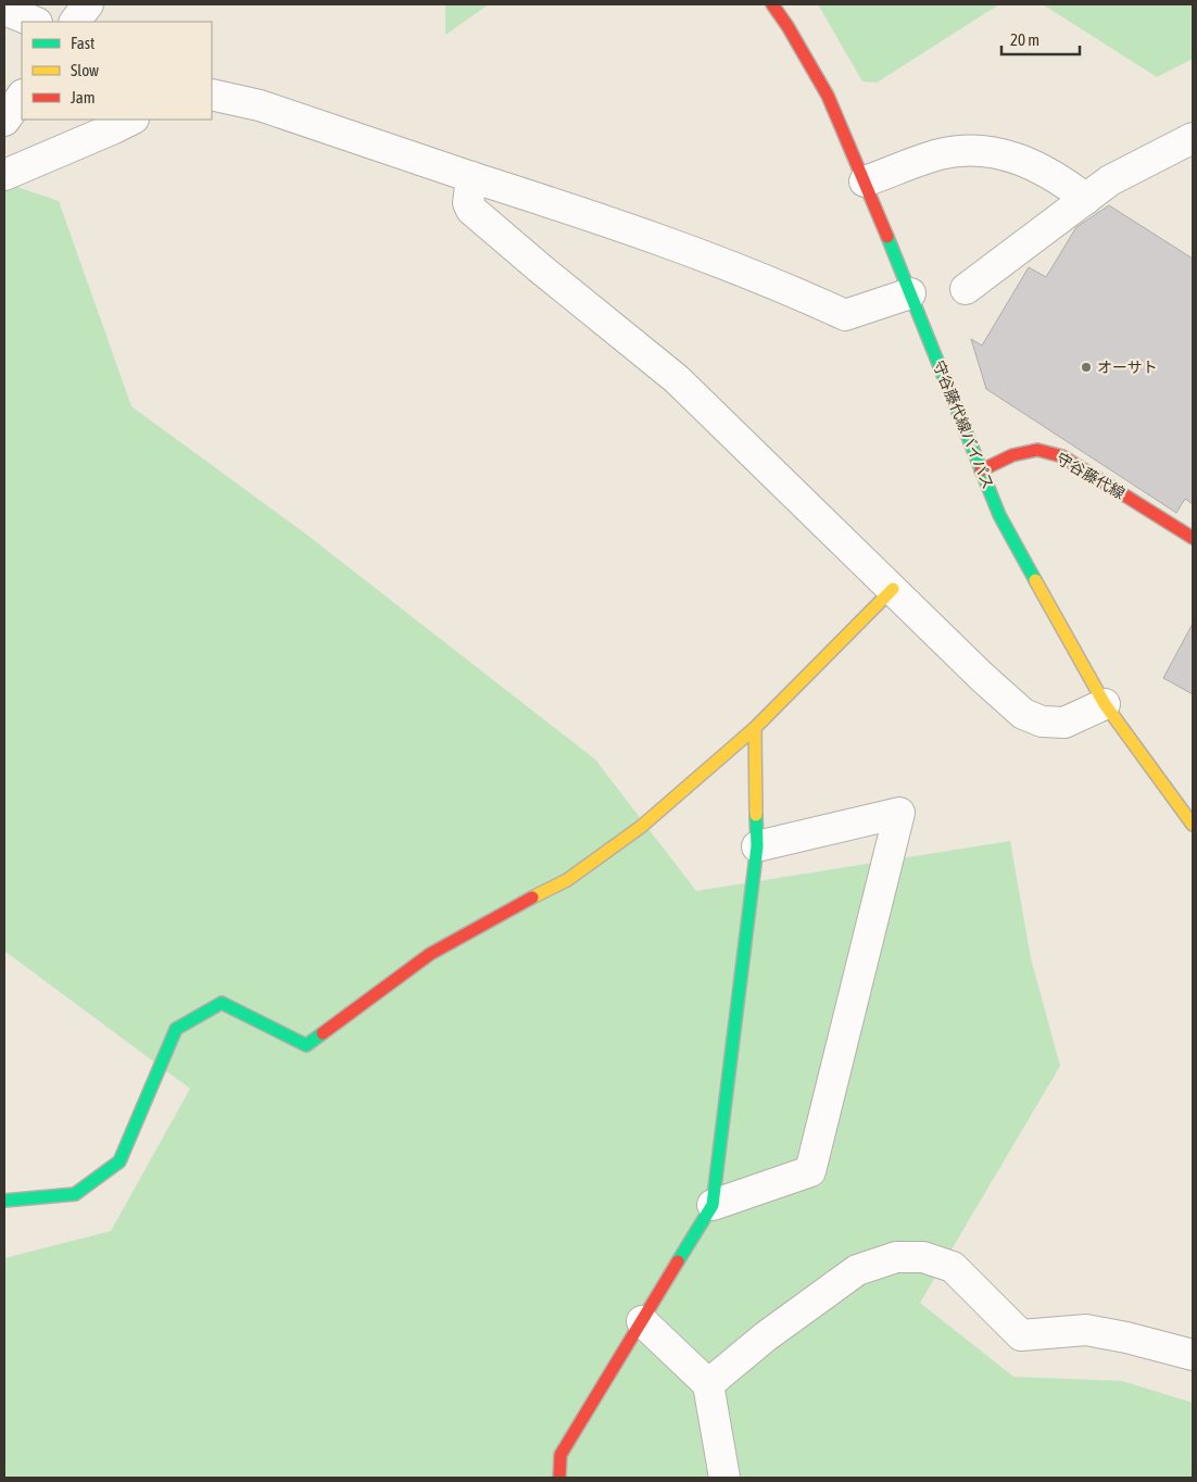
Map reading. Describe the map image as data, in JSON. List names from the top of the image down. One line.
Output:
{"streets":{"street":["守谷藤代線バイパス","守谷藤代線"]},"crossings":[["守谷藤代線バイパス","守谷藤代線"]],"places":["オーサト"],"legend":["Fast","Slow","Jam"],"scale_bar":"20 m"}
